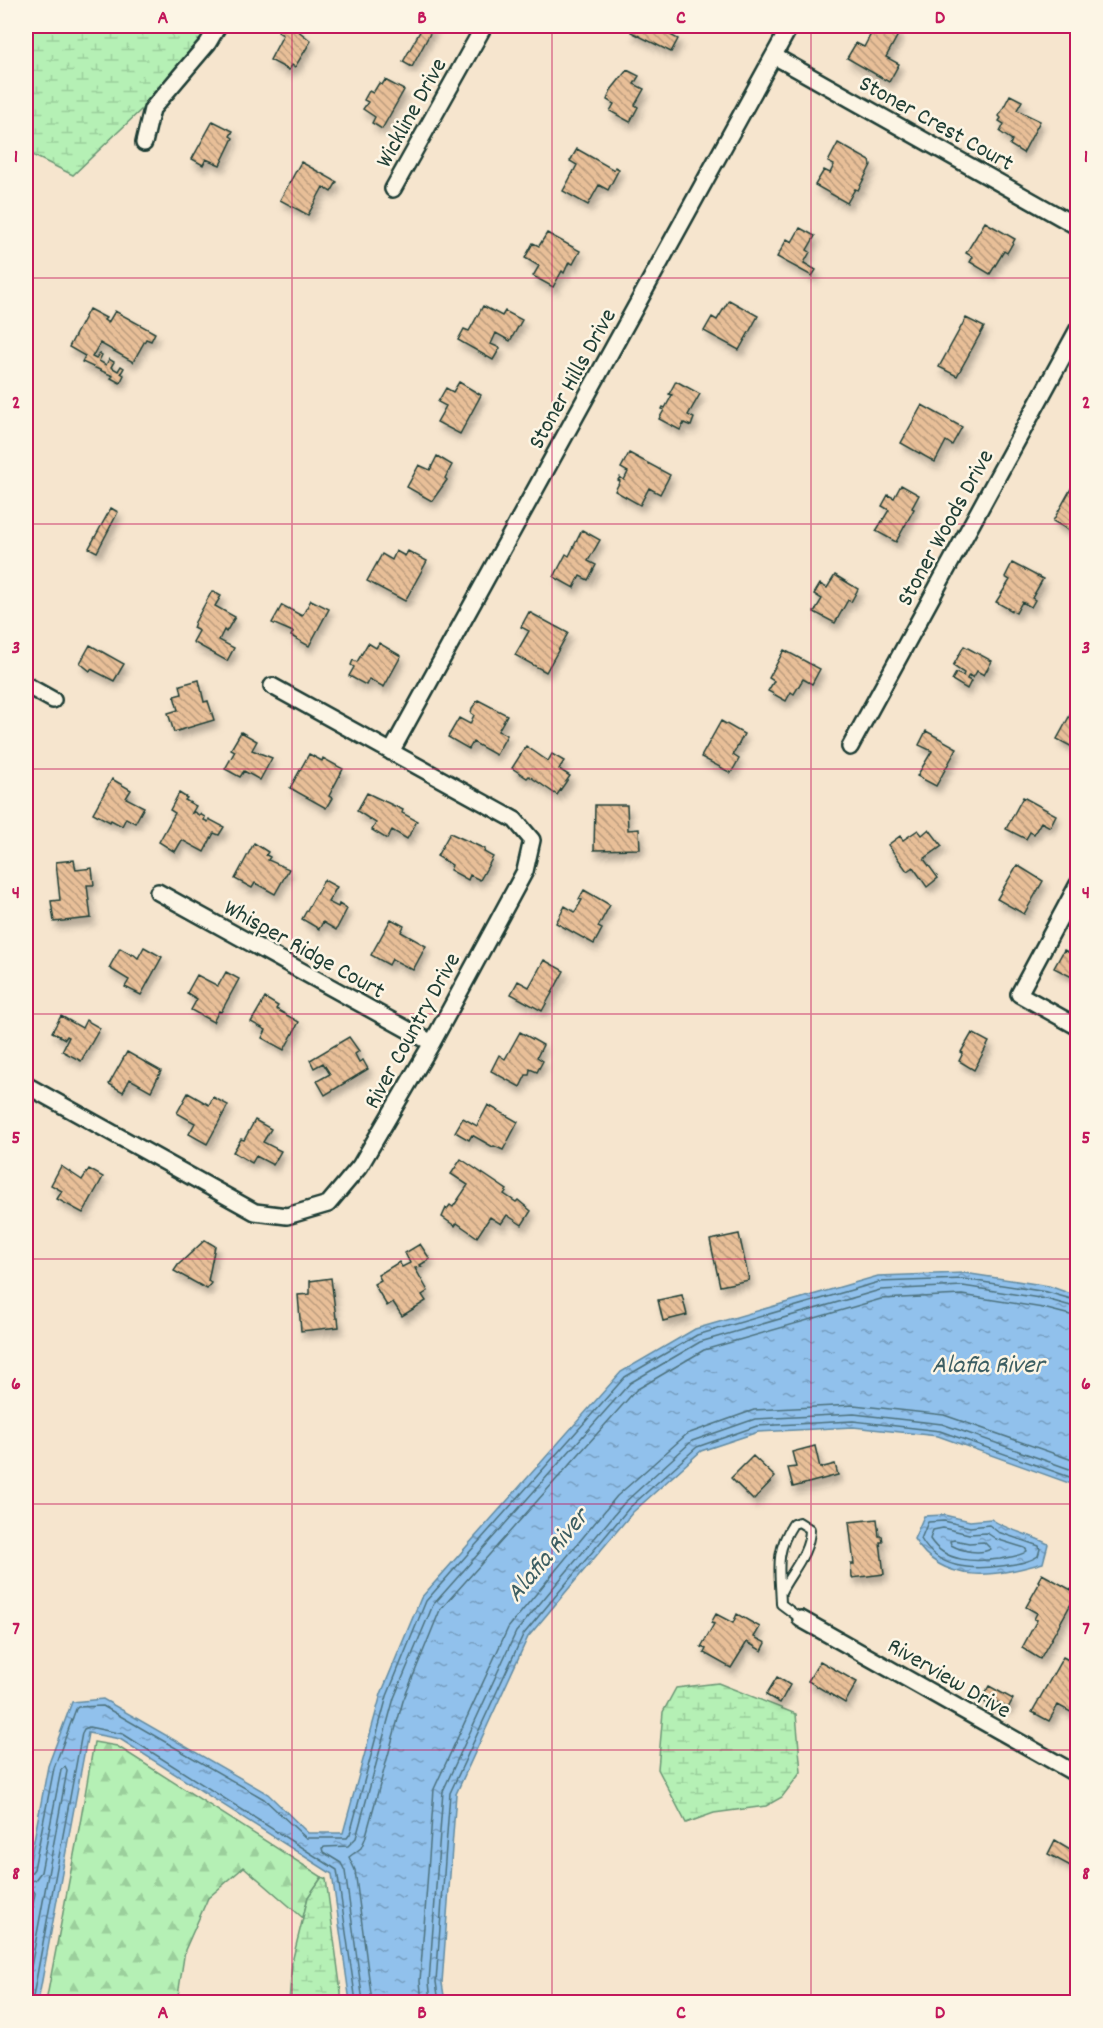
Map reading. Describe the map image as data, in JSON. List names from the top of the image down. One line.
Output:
{"streets":{"street":["Wickline Drive","Stoner Crest Court","Stoner Hills Drive","Stoner Woods Drive","Whisper Ridge Court","River Country Drive","Riverview Drive"]},"crossings":[["Stoner Crest Court","Stoner Hills Drive"],["Stoner Hills Drive","River Country Drive"],["Whisper Ridge Court","River Country Drive"]],"water":["Alafia River"],"grid":{"columns":["A","B","C","D"],"rows":["1","2","3","4","5","6","7","8"]}}
